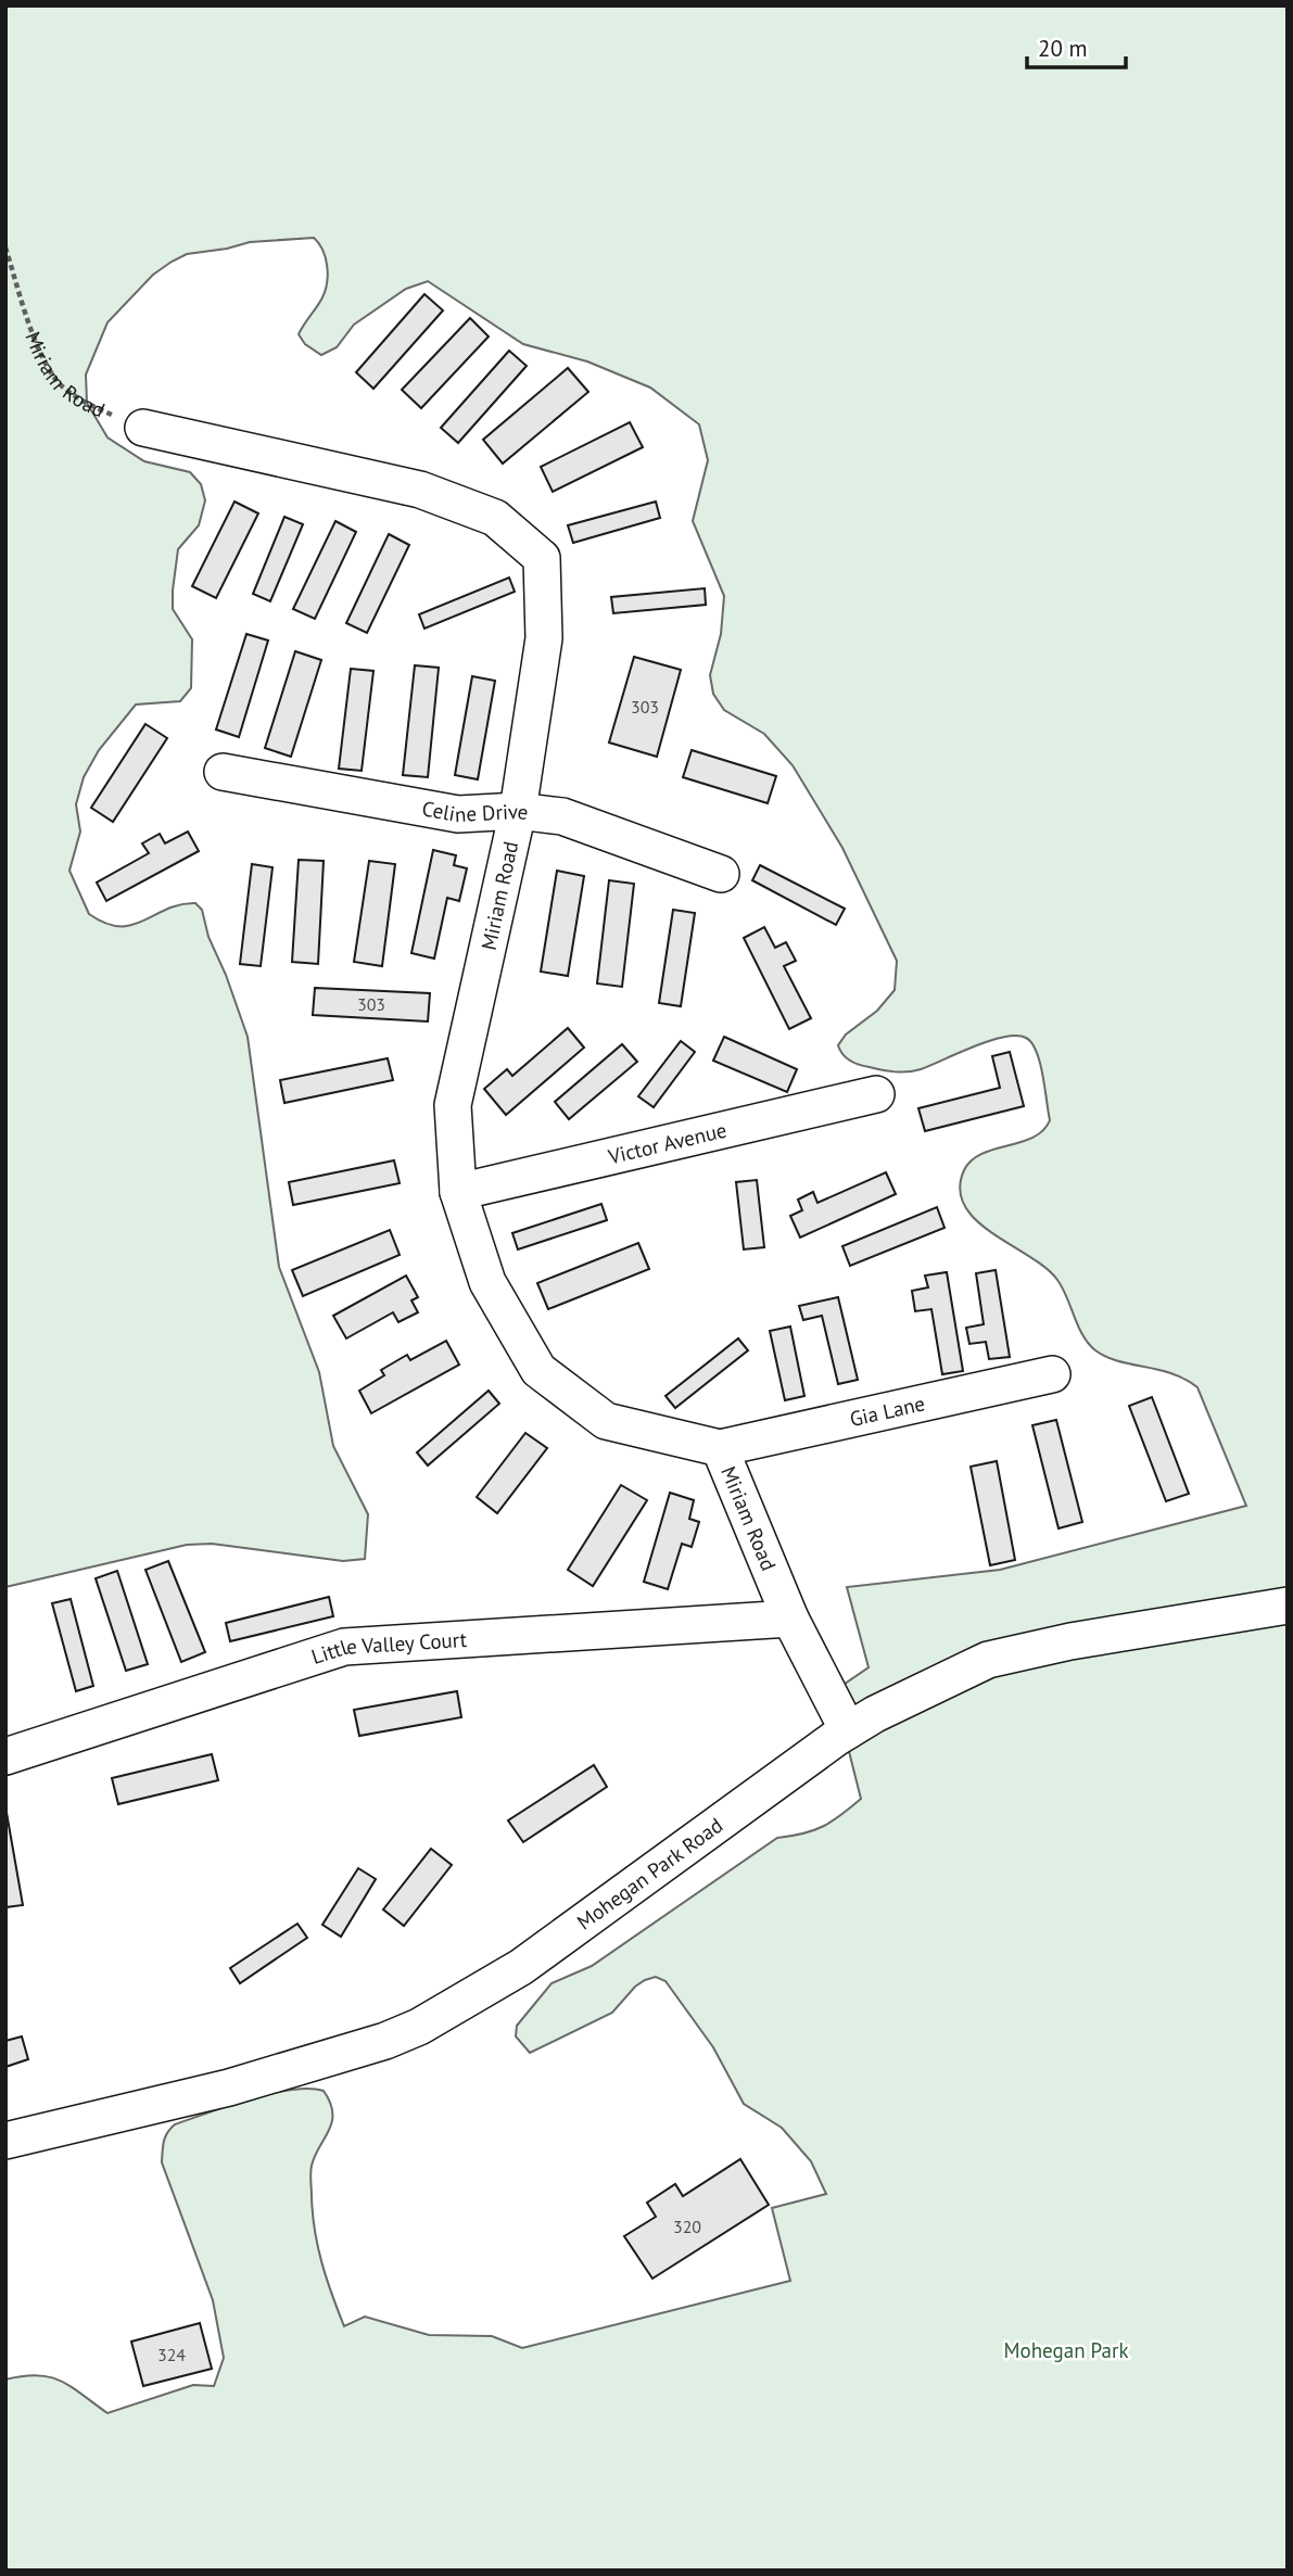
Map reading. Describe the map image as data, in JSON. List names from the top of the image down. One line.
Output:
{"streets":{"street":["Miriam Road","Celine Drive","Victor Avenue","Gia Lane","Little Valley Court","Mohegan Park Road"]},"crossings":[["Miriam Road","Celine Drive"],["Miriam Road","Victor Avenue"],["Miriam Road","Gia Lane"],["Miriam Road","Little Valley Court"],["Miriam Road","Mohegan Park Road"]],"parks":["Mohegan Park"],"house_numbers":["303","303","320","324"],"scale_bar":"20 m"}
